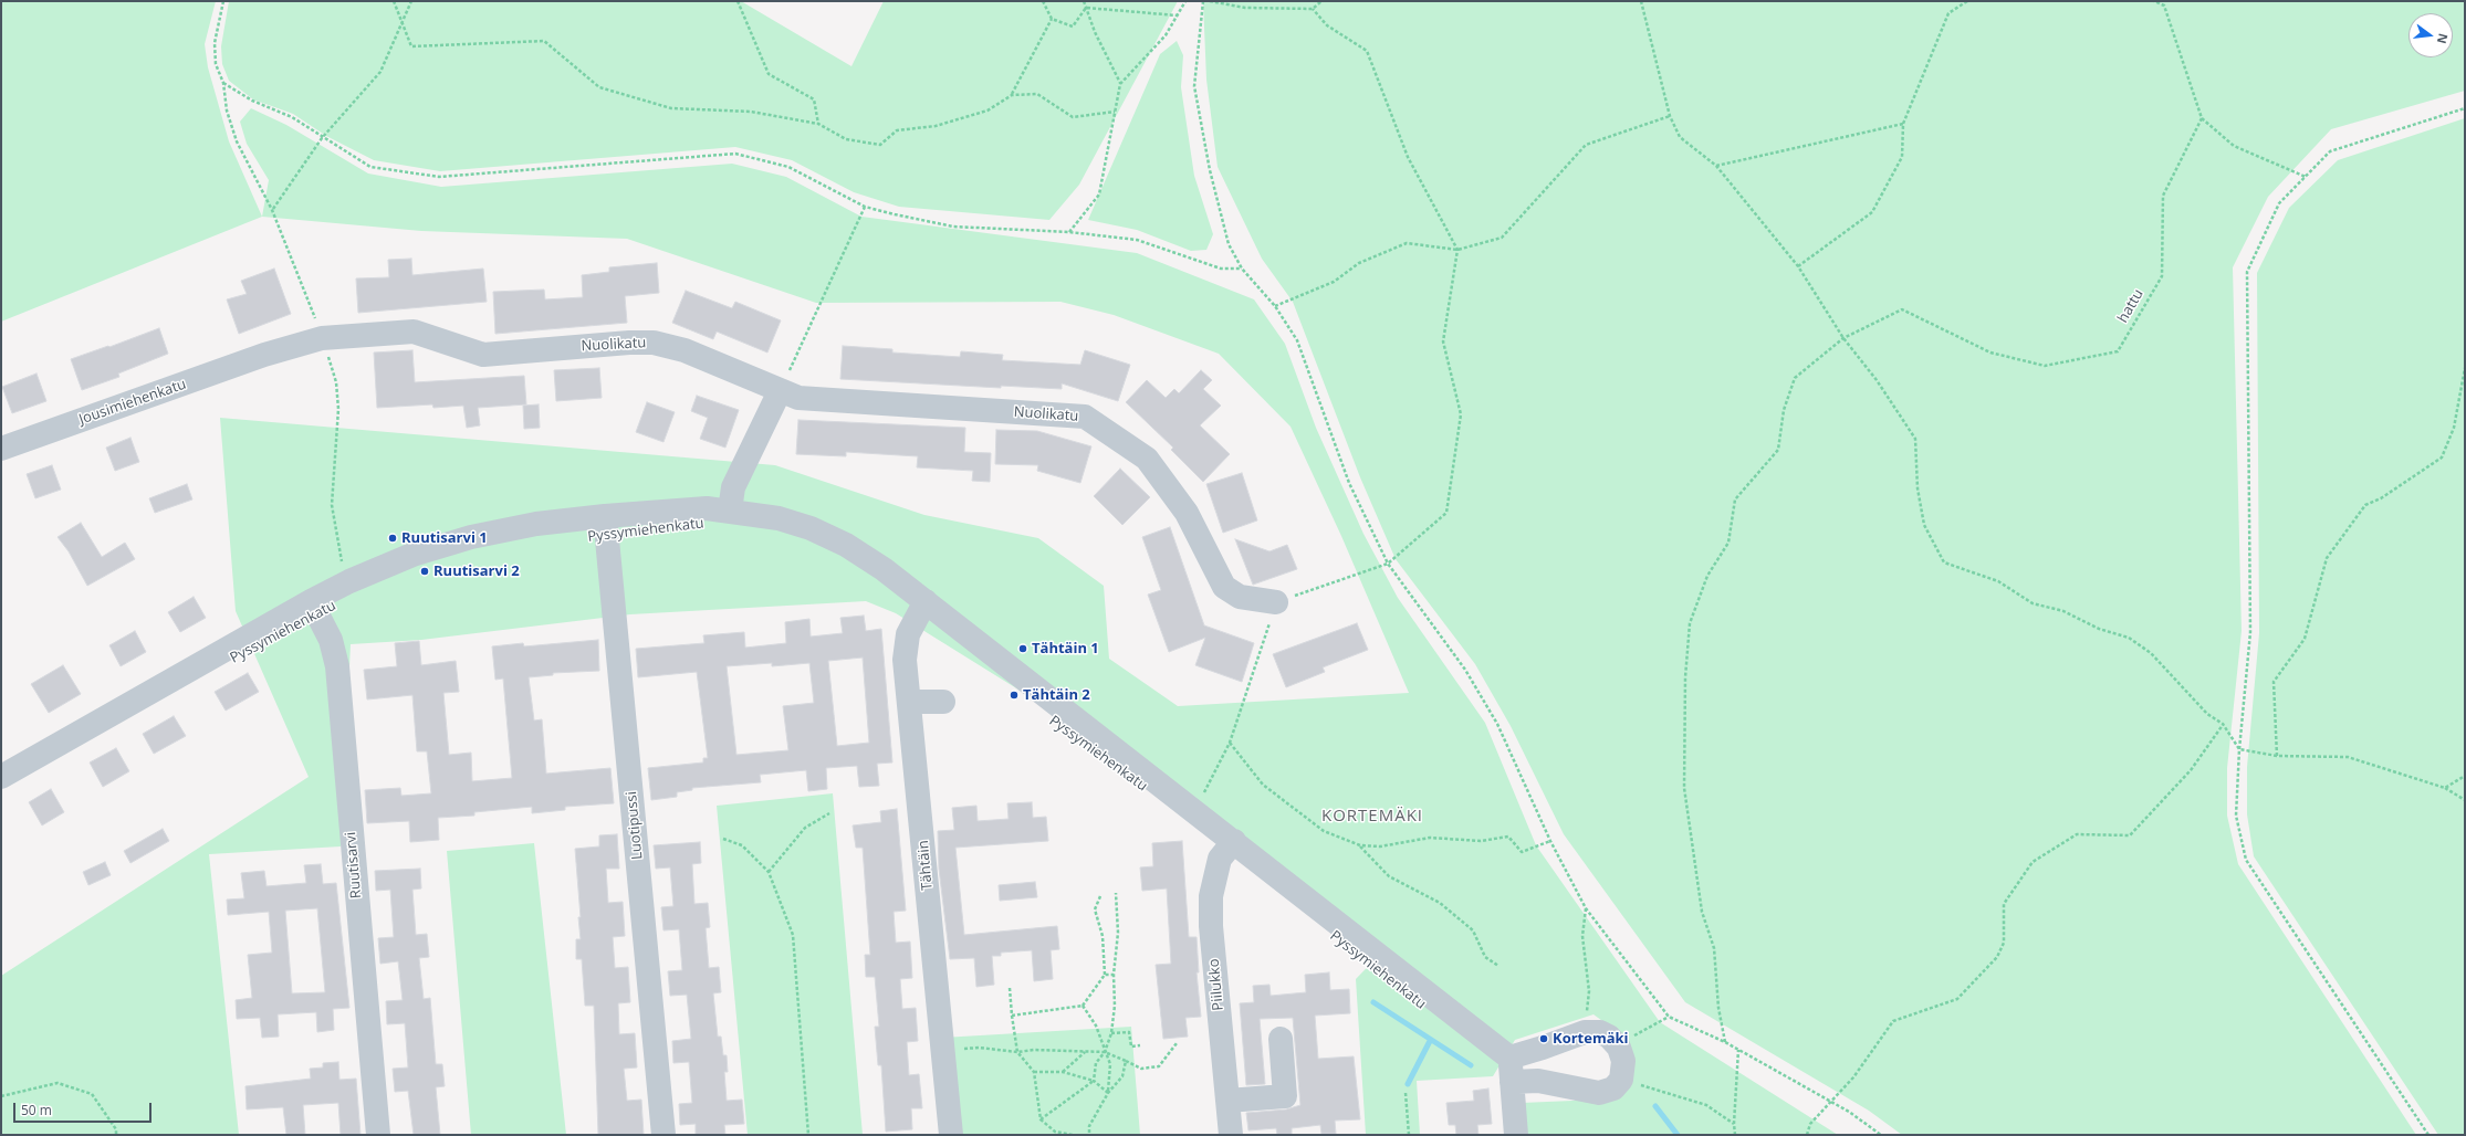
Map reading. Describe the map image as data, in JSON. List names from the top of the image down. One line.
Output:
{"streets":{"street":["Nuolikatu","Jousimiehenkatu","Pyssymiehenkatu","Luotipussi","Ruutisarvi","Tähtäin","Piilukko"],"path":["hattu"]},"crossings":[["Nuolikatu","Jousimiehenkatu"],["Pyssymiehenkatu","Luotipussi"],["Pyssymiehenkatu","Ruutisarvi"],["Pyssymiehenkatu","Tähtäin"],["Pyssymiehenkatu","Piilukko"]],"districts":["KORTEMÄKI"],"places":["Ruutisarvi 1","Ruutisarvi 2","Tähtäin 1","Tähtäin 2","Kortemäki"],"scale_bar":"50 m","north":"right"}
